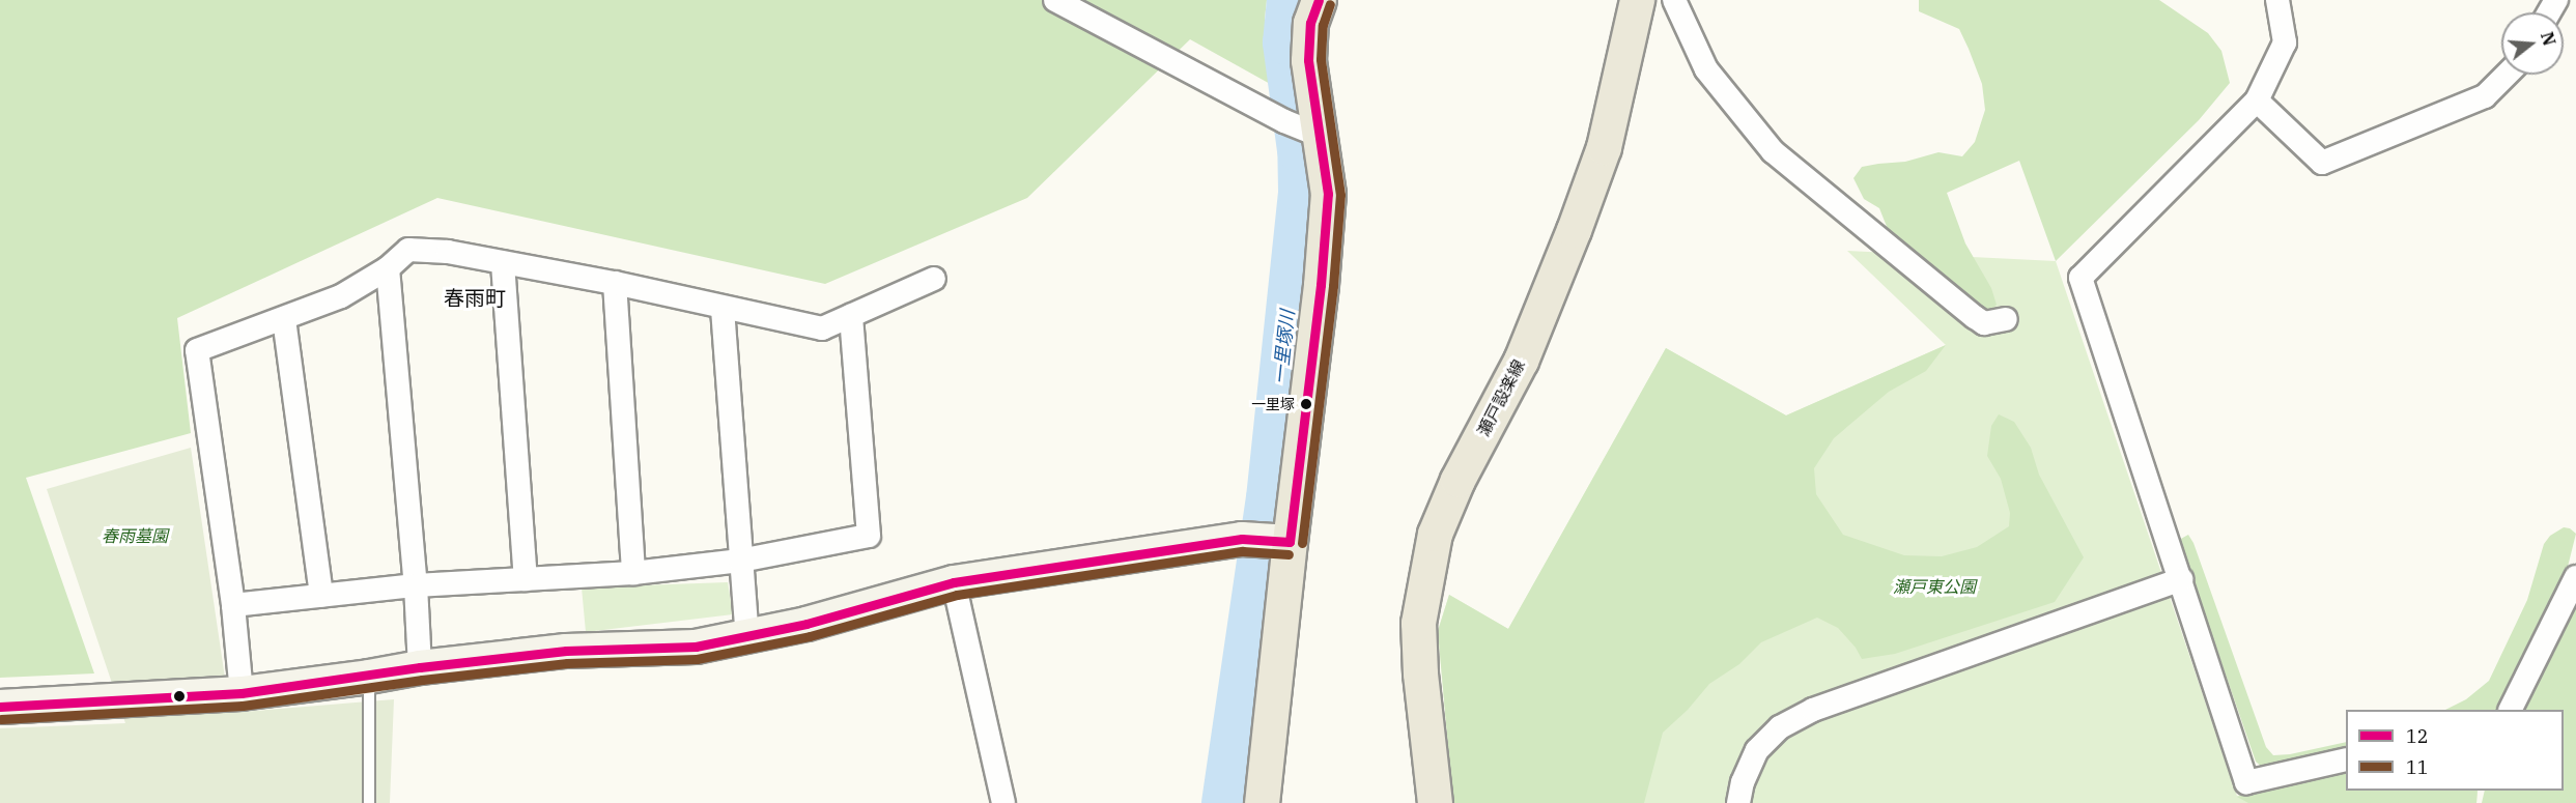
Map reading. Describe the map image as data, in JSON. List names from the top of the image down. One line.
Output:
{"streets":{"main road":["瀬戸設楽線"]},"districts":["春雨町"],"water":["一里塚川"],"parks":["春雨墓園","瀬戸東公園"],"places":["一里塚"],"lines":["transit line 12","transit line 11"],"legend":["12","11"],"north":"right"}
